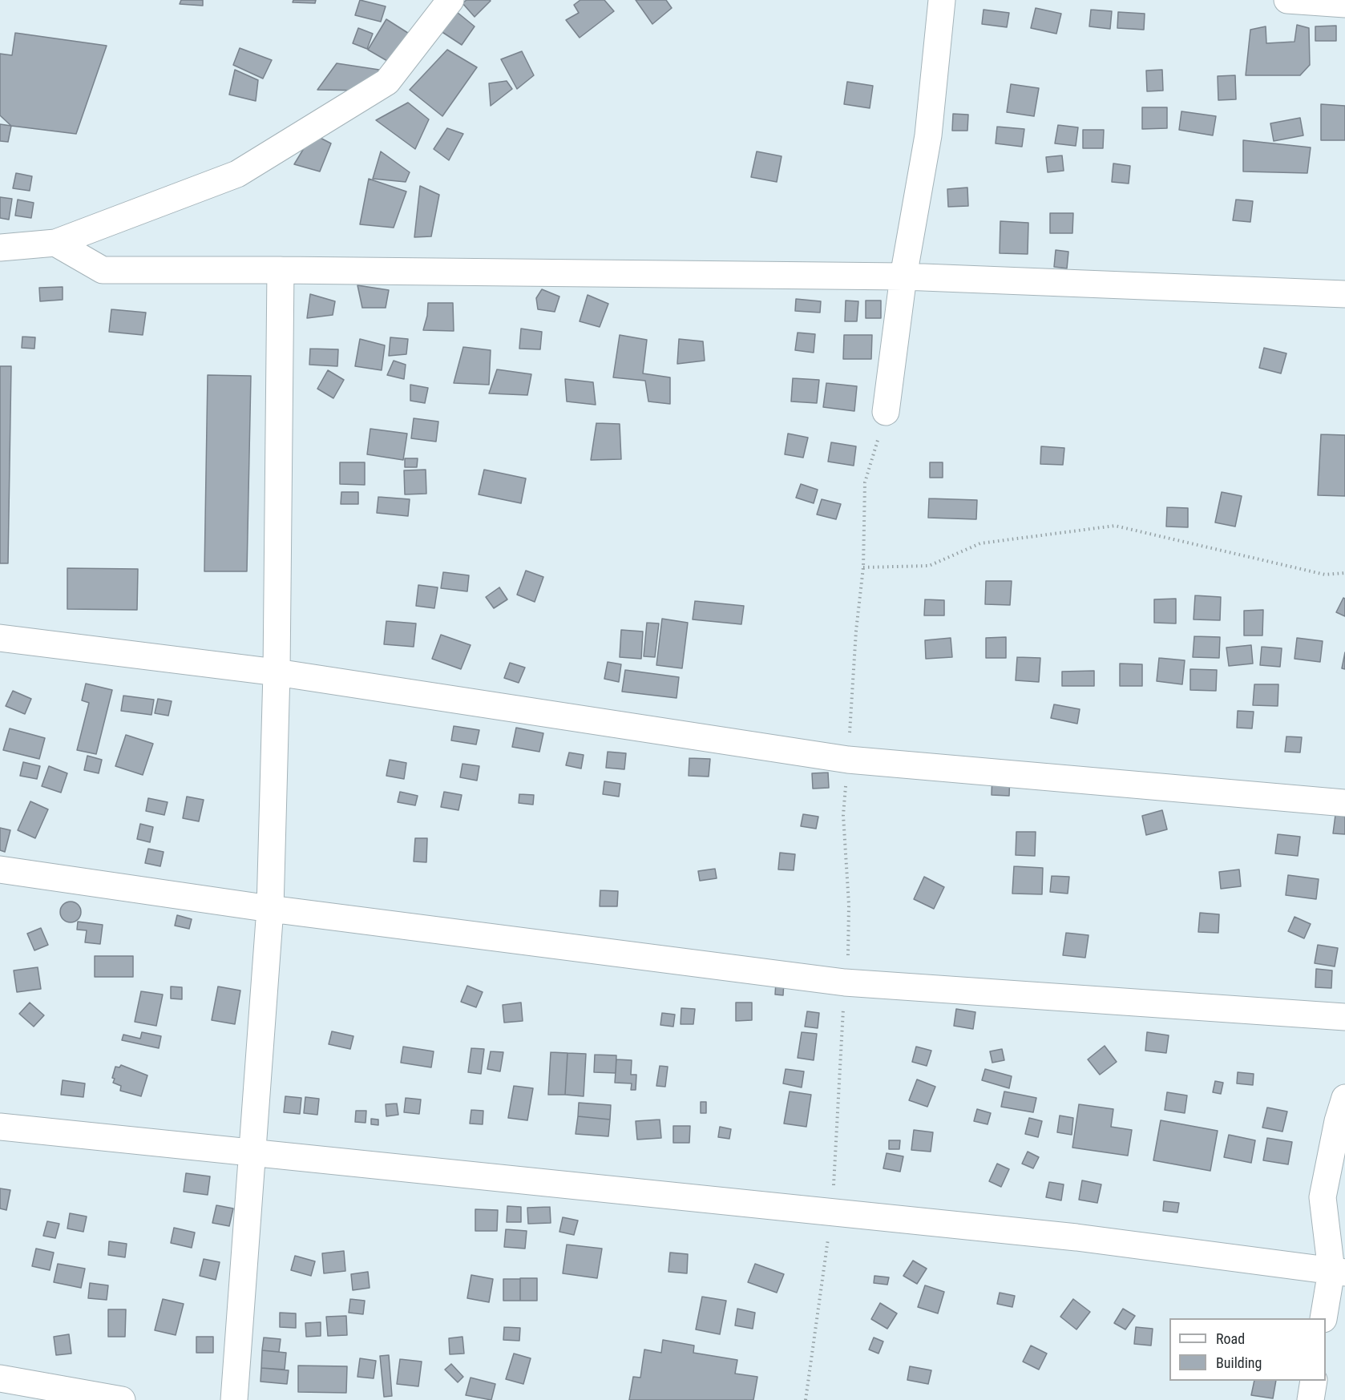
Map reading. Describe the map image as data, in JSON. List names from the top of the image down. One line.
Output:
{"legend":["Road","Building"]}
